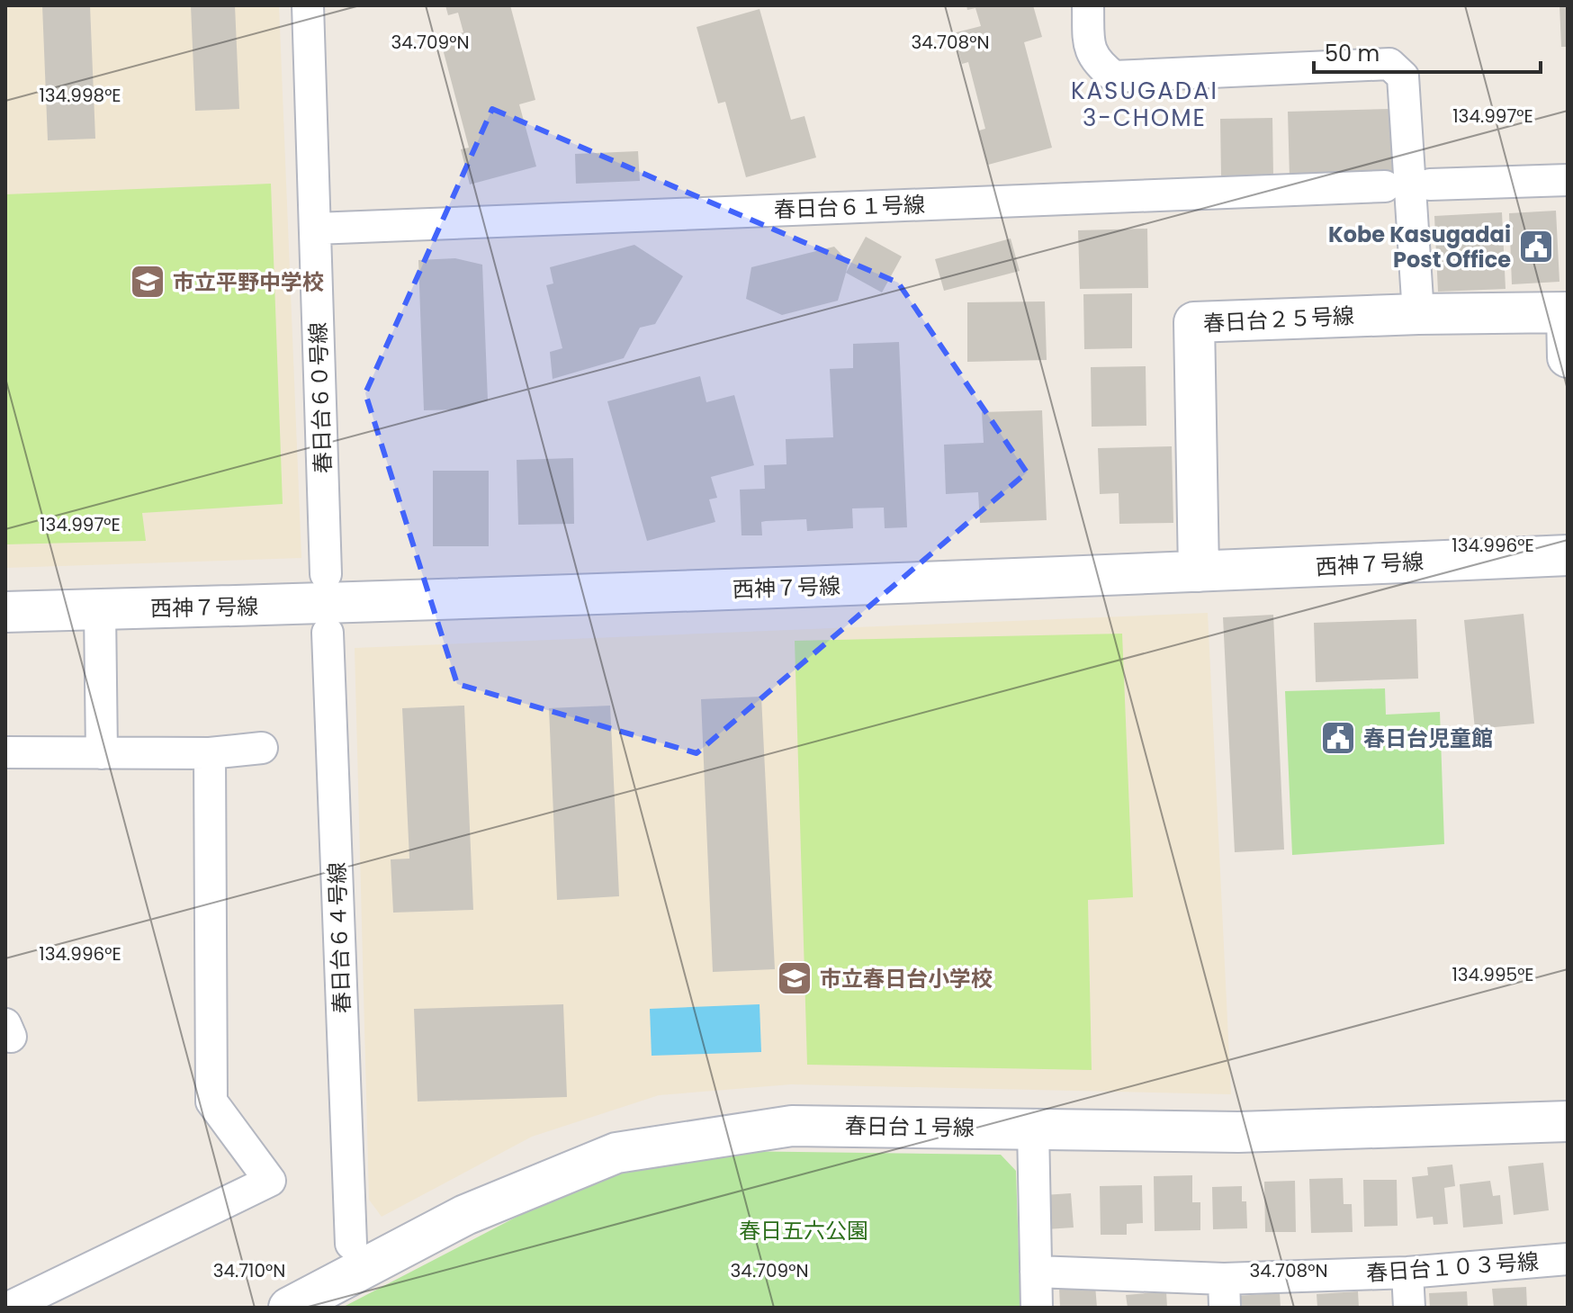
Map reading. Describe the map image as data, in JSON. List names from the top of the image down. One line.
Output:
{"streets":{"street":["春日台６１号線","春日台２５号線","春日台６０号線","西神７号線","春日台６４号線","春日台１号線","春日台１０３号線"]},"crossings":[["春日台６１号線","春日台６０号線"],["春日台２５号線","西神７号線"]],"districts":["KASUGADAI 3-CHOME"],"parks":["春日五六公園"],"places":{"public building":["Kobe Kasugadai Post Office","春日台児童館"],"school or university":["市立平野中学校","市立春日台小学校"]},"scale_bar":"50 m","coordinates":["34.709°N","34.708°N","134.998°E","134.997°E","134.996°E","134.995°E","34.710°N"]}
